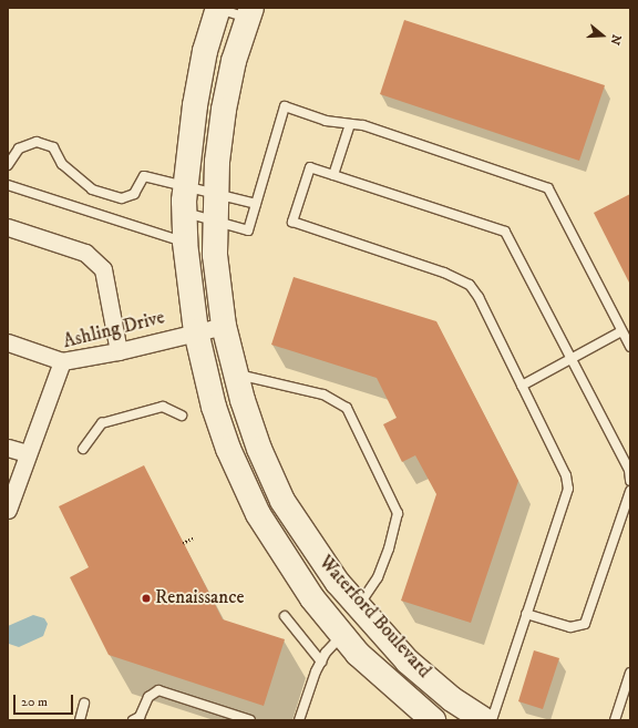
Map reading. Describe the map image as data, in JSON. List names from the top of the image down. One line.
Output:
{"streets":{"street":["Ashling Drive","Waterford Boulevard"]},"crossings":[["Ashling Drive","Waterford Boulevard"]],"places":["Renaissance"],"scale_bar":"20 m","north":"right"}
